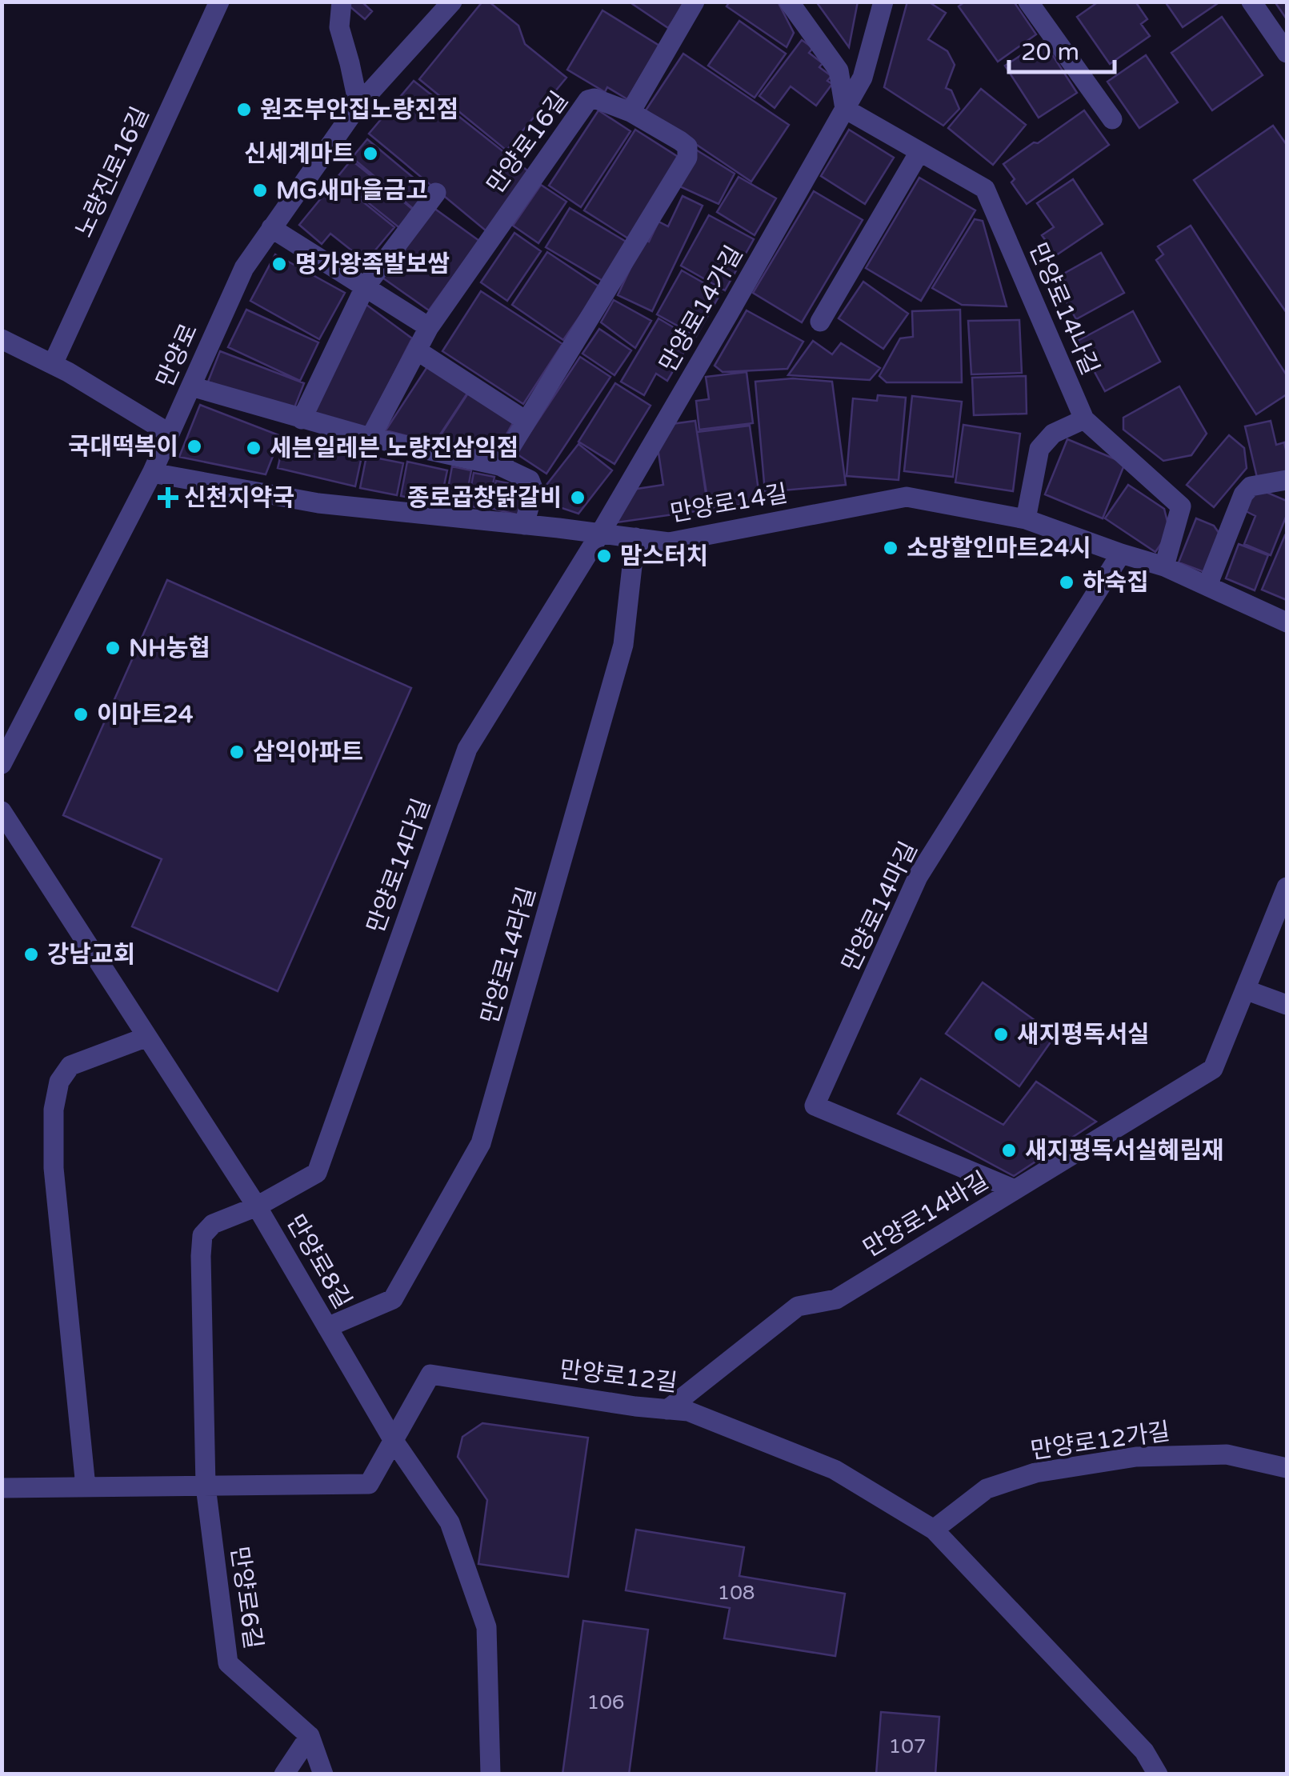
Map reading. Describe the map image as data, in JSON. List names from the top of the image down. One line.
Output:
{"streets":{"street":["만양로16길","노량진로16길","만양로14가길","만양로14나길","만양로","만양로14길","만양로14다길","만양로14마길","만양로14라길","만양로14바길","만양로8길","만양로12길","만양로12가길","만양로6길"]},"crossings":[["만양로14가길","만양로14나길"],["만양로14가길","만양로14길"],["만양로14가길","만양로14다길"],["만양로14나길","만양로14길"],["만양로","만양로14길"],["만양로14길","만양로14다길"],["만양로14길","만양로14마길"],["만양로14길","만양로14라길"],["만양로14다길","만양로8길"],["만양로14다길","만양로12길"],["만양로14다길","만양로6길"],["만양로14마길","만양로14바길"],["만양로14라길","만양로8길"],["만양로14바길","만양로12길"],["만양로8길","만양로12길"],["만양로12길","만양로12가길"],["만양로12길","만양로6길"]],"places":{"other":["원조부안집노량진점","신세계마트","MG새마을금고","명가왕족발보쌈","국대떡복이","세븐일레븐 노량진삼익점","종로곱창닭갈비","소망할인마트24시","맘스터치","하숙집","NH농협","이마트24","삼익아파트","강남교회","새지평독서실","새지평독서실혜림재"],"health":["신천지약국"]},"house_numbers":["108","106","107"],"scale_bar":"20 m"}
